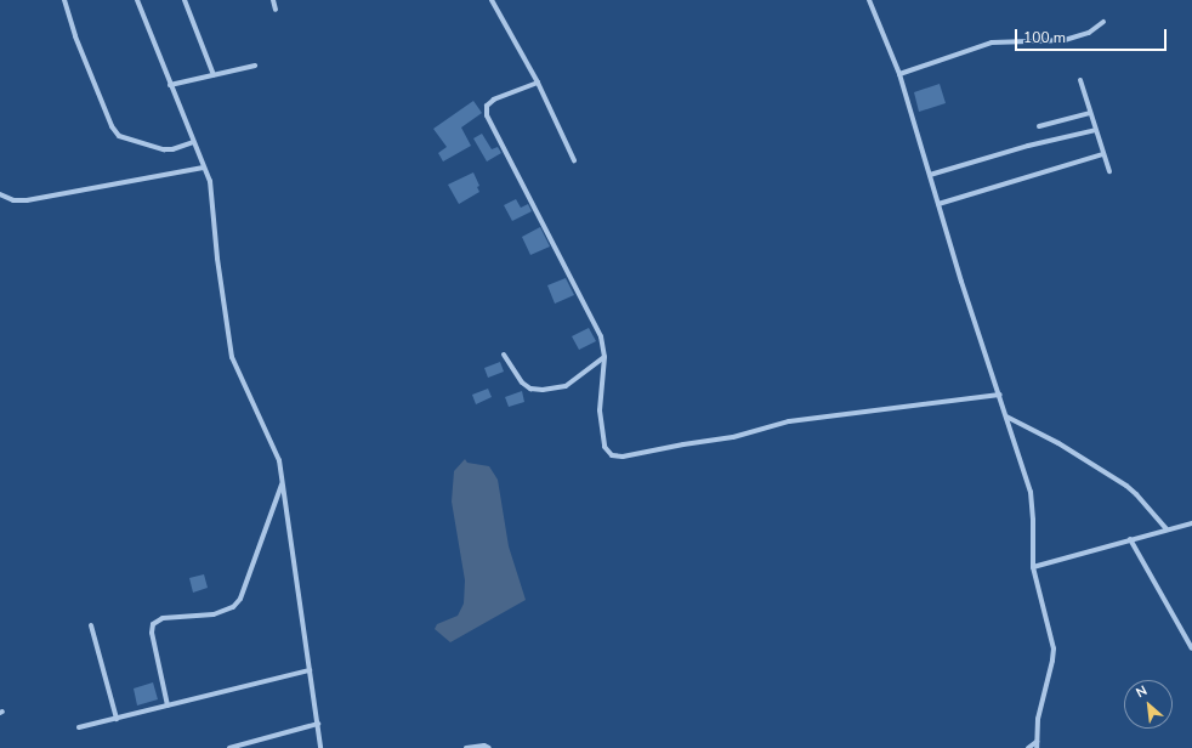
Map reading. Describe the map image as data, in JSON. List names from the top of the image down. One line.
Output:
{"scale_bar":"100 m","north":"top left"}
